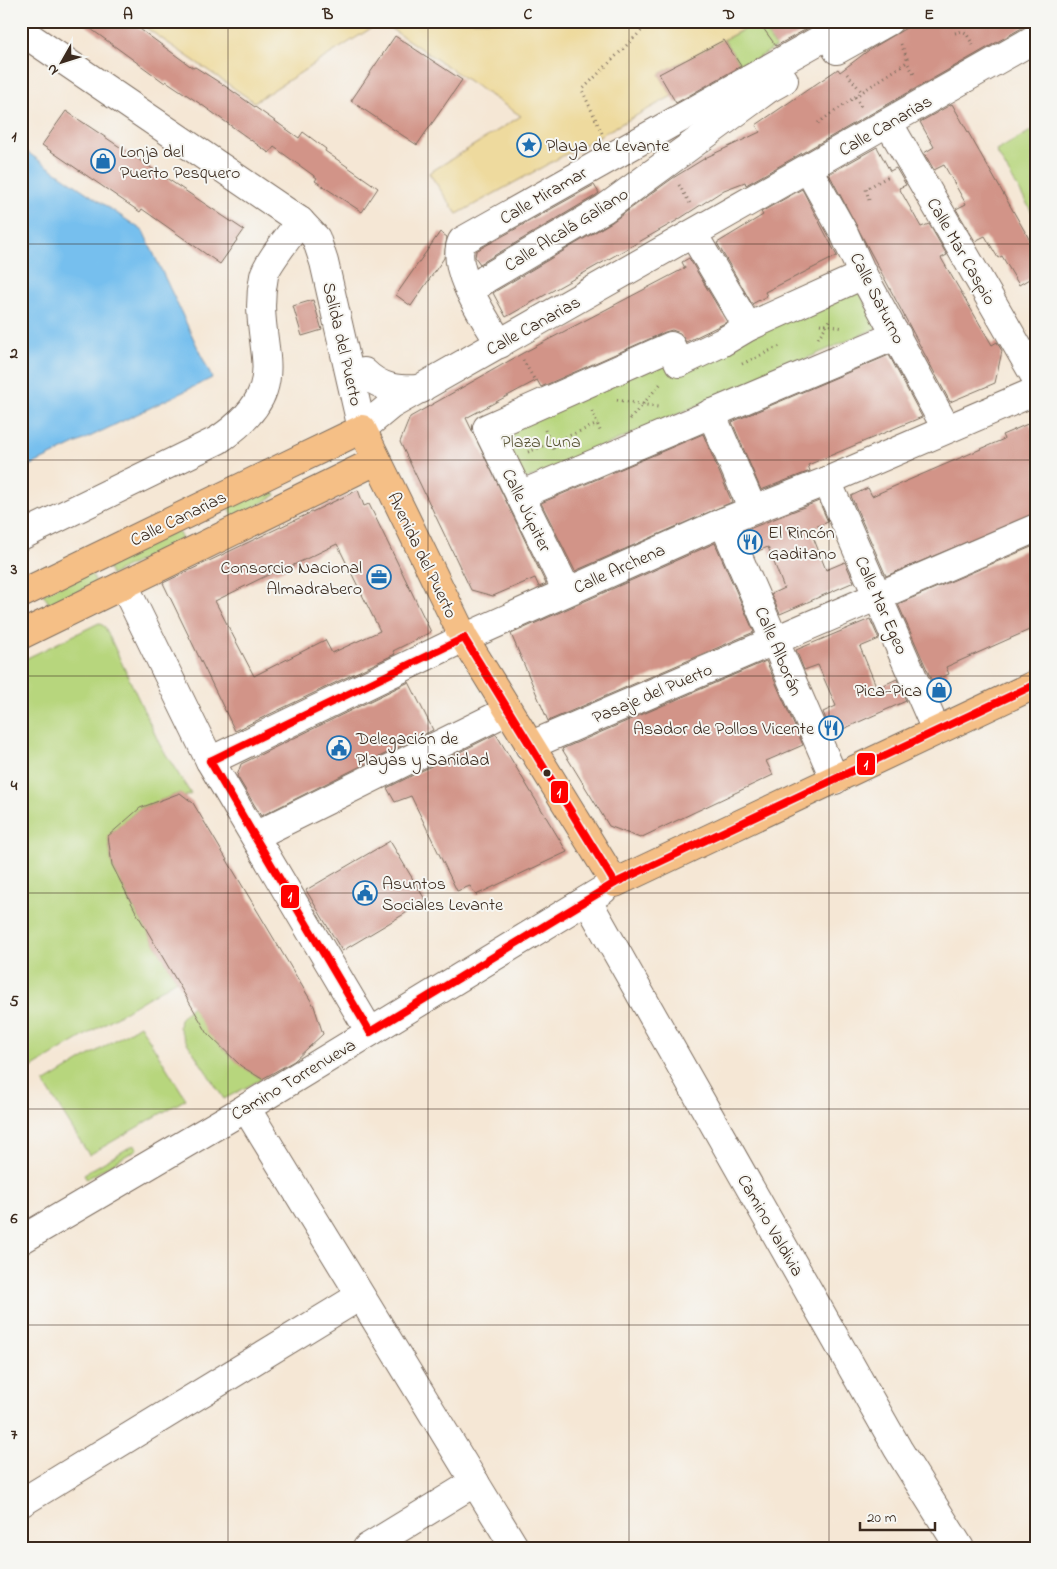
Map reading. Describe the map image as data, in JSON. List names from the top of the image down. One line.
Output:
{"streets":{"main road":["Calle Canarias","Avenida del Puerto"],"street":["Calle Miramar","Calle Alcalá Galiano","Calle Mar Caspio","Calle Saturno","Salida del Puerto","Calle Júpiter","Calle Archena","Calle Mar Egeo","Calle Alborán","Pasaje del Puerto","Camino Torrenueva","Camino Valdivia"]},"crossings":[["Calle Canarias","Calle Miramar"],["Calle Canarias","Calle Mar Caspio"],["Calle Canarias","Calle Saturno"],["Calle Canarias","Salida del Puerto"],["Calle Canarias","Avenida del Puerto"],["Calle Miramar","Calle Alcalá Galiano"],["Calle Saturno","Calle Archena"],["Salida del Puerto","Avenida del Puerto"],["Calle Júpiter","Calle Archena"],["Avenida del Puerto","Calle Archena"],["Avenida del Puerto","Pasaje del Puerto"],["Avenida del Puerto","Camino Torrenueva"],["Calle Archena","Calle Mar Egeo"],["Calle Archena","Calle Alborán"],["Calle Mar Egeo","Pasaje del Puerto"],["Calle Alborán","Pasaje del Puerto"],["Camino Torrenueva","Camino Valdivia"]],"parks":["Plaza Luna"],"places":{"place":["Playa de Levante"],"shop":["Lonja del Puerto Pesquero","Pica-Pica"],"restaurant":["El Rincón Gaditano","Asador de Pollos Vicente"],"office":["Consorcio Nacional Almadrabero"],"public building":["Delegación de Playas y Sanidad","Asuntos Sociales Levante"]},"lines":["transit line 1"],"scale_bar":"20 m","north":"bottom left","grid":{"columns":["A","B","C","D","E"],"rows":["1","2","3","4","5","6","7"]}}
